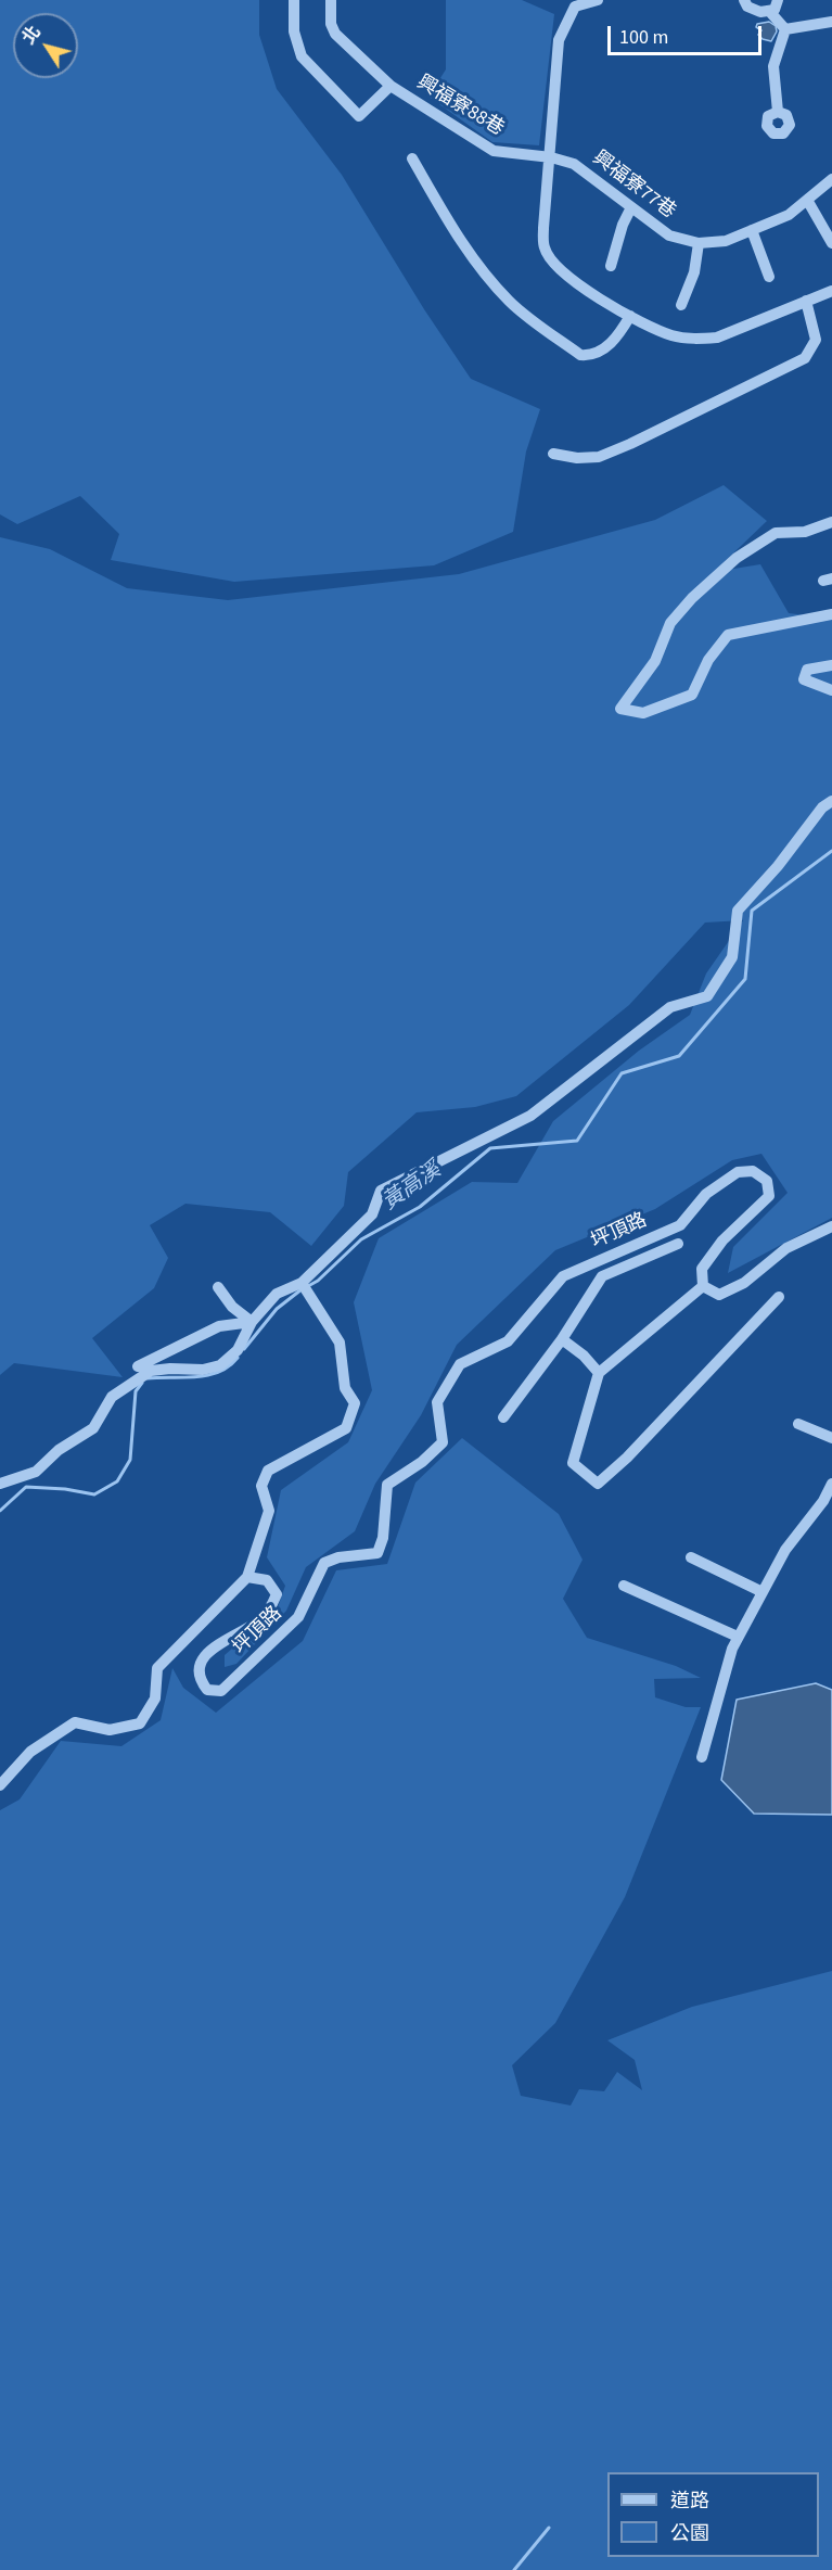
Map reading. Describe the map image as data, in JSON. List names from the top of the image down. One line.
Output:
{"streets":{"street":["興福寮88巷","興福寮77巷","坪頂路"]},"crossings":[["興福寮88巷","興福寮77巷"]],"water":["黃高溪"],"legend":["道路","公園"],"scale_bar":"100 m","north":"top left"}
